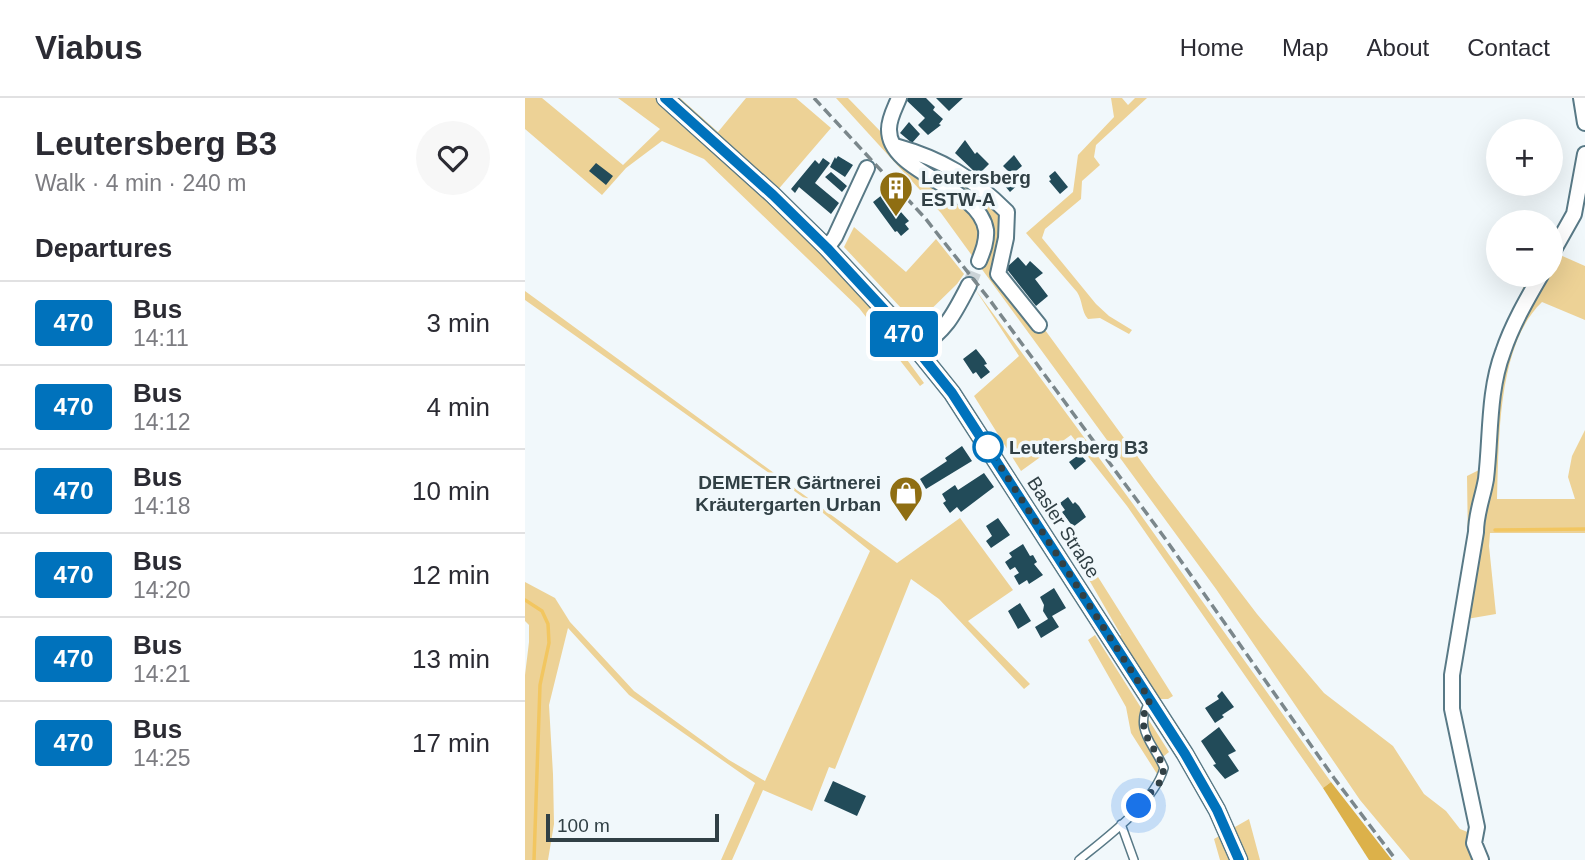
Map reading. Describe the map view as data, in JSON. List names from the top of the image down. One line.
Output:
{"streets":{"street":["Basler Straße"]},"places":{"building":["Leutersberg ESTW-A"],"other":["Leutersberg B3"],"shop":["DEMETER Gärtnerei Kräutergarten Urban"]},"lines":["bus line 470"],"scale_bar":"100 m","page":{"header":"Viabus","nav":["Home","Map","About","Contact"],"heading":[["Leutersberg B3","Walk · 4 min · 240 m"],"Departures"],"on_map":"470","map_buttons":["+","−"],"list":[{"mark":"470","name":"Bus","note":"14:11","value":"3 min"},{"mark":"470","name":"Bus","note":"14:12","value":"4 min"},{"mark":"470","name":"Bus","note":"14:18","value":"10 min"},{"mark":"470","name":"Bus","note":"14:20","value":"12 min"},{"mark":"470","name":"Bus","note":"14:21","value":"13 min"},{"mark":"470","name":"Bus","note":"14:25","value":"17 min"}],"scale":"100 m"}}
